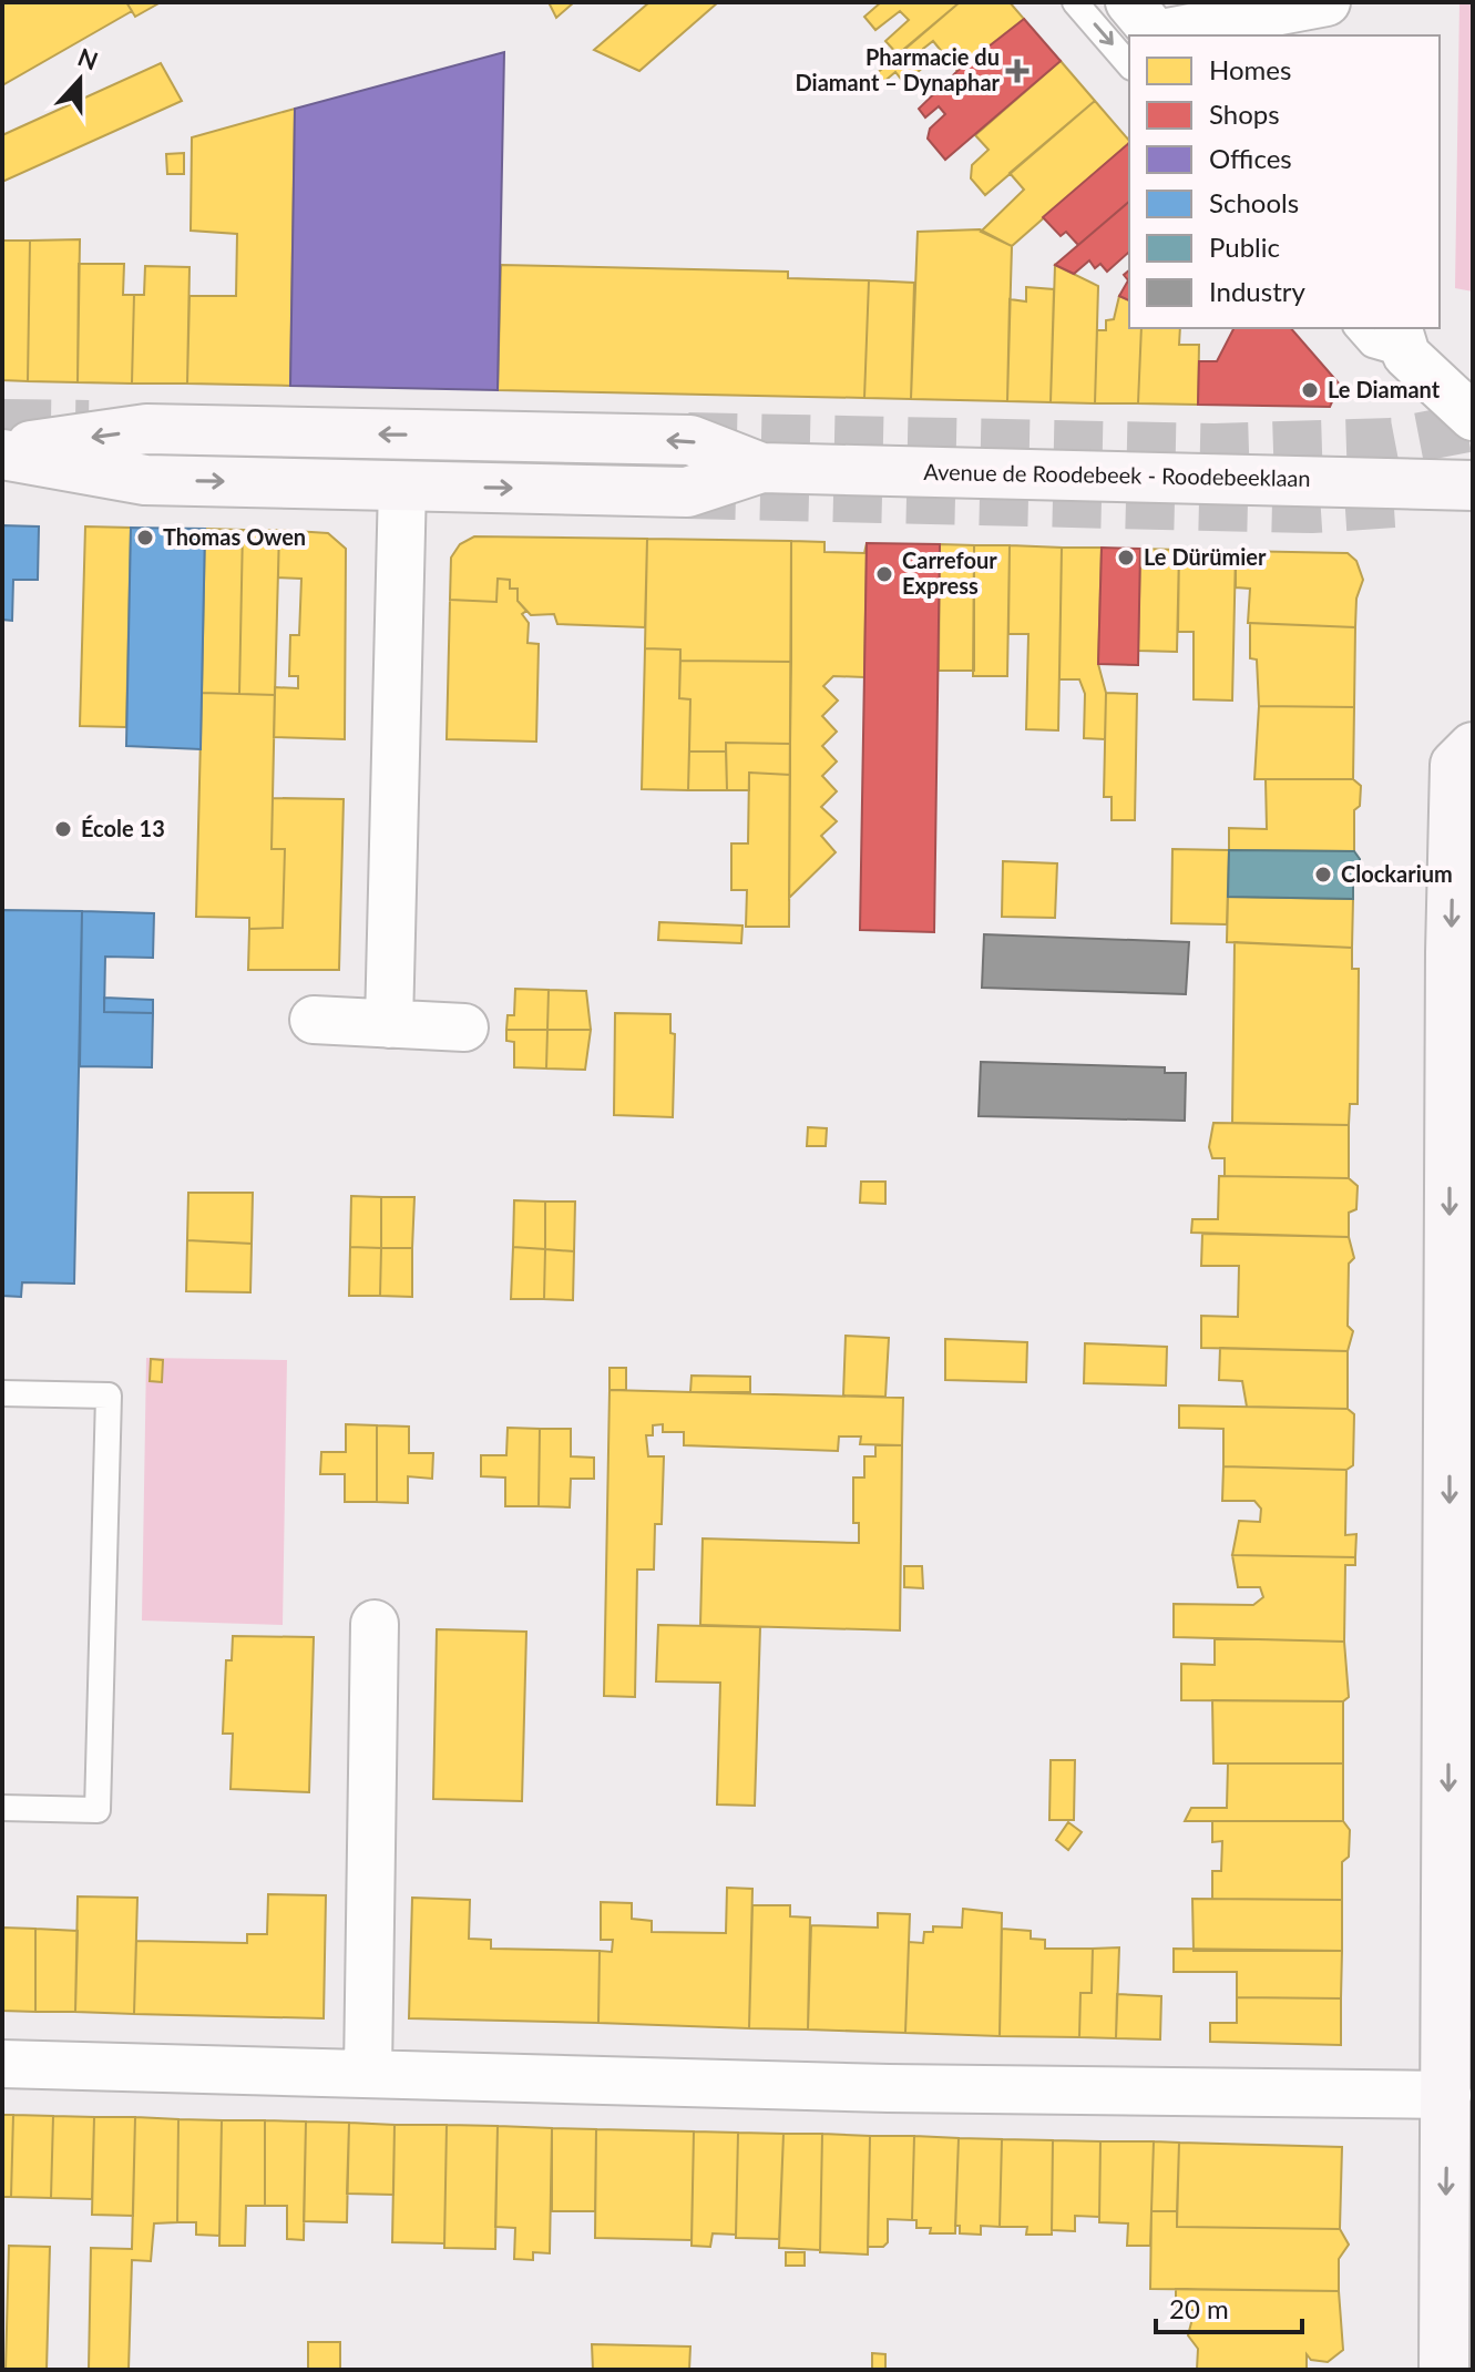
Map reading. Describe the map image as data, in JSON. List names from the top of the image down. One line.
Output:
{"streets":{"main road":["Avenue de Roodebeek - Roodebeeklaan"]},"places":{"health":["Pharmacie du Diamant – Dynaphar"],"other":["Le Diamant","Thomas Owen","Le Dürümier","Carrefour Express","École 13","Clockarium"]},"legend":["Homes","Shops","Offices","Schools","Public","Industry"],"scale_bar":"20 m","north":"top"}
